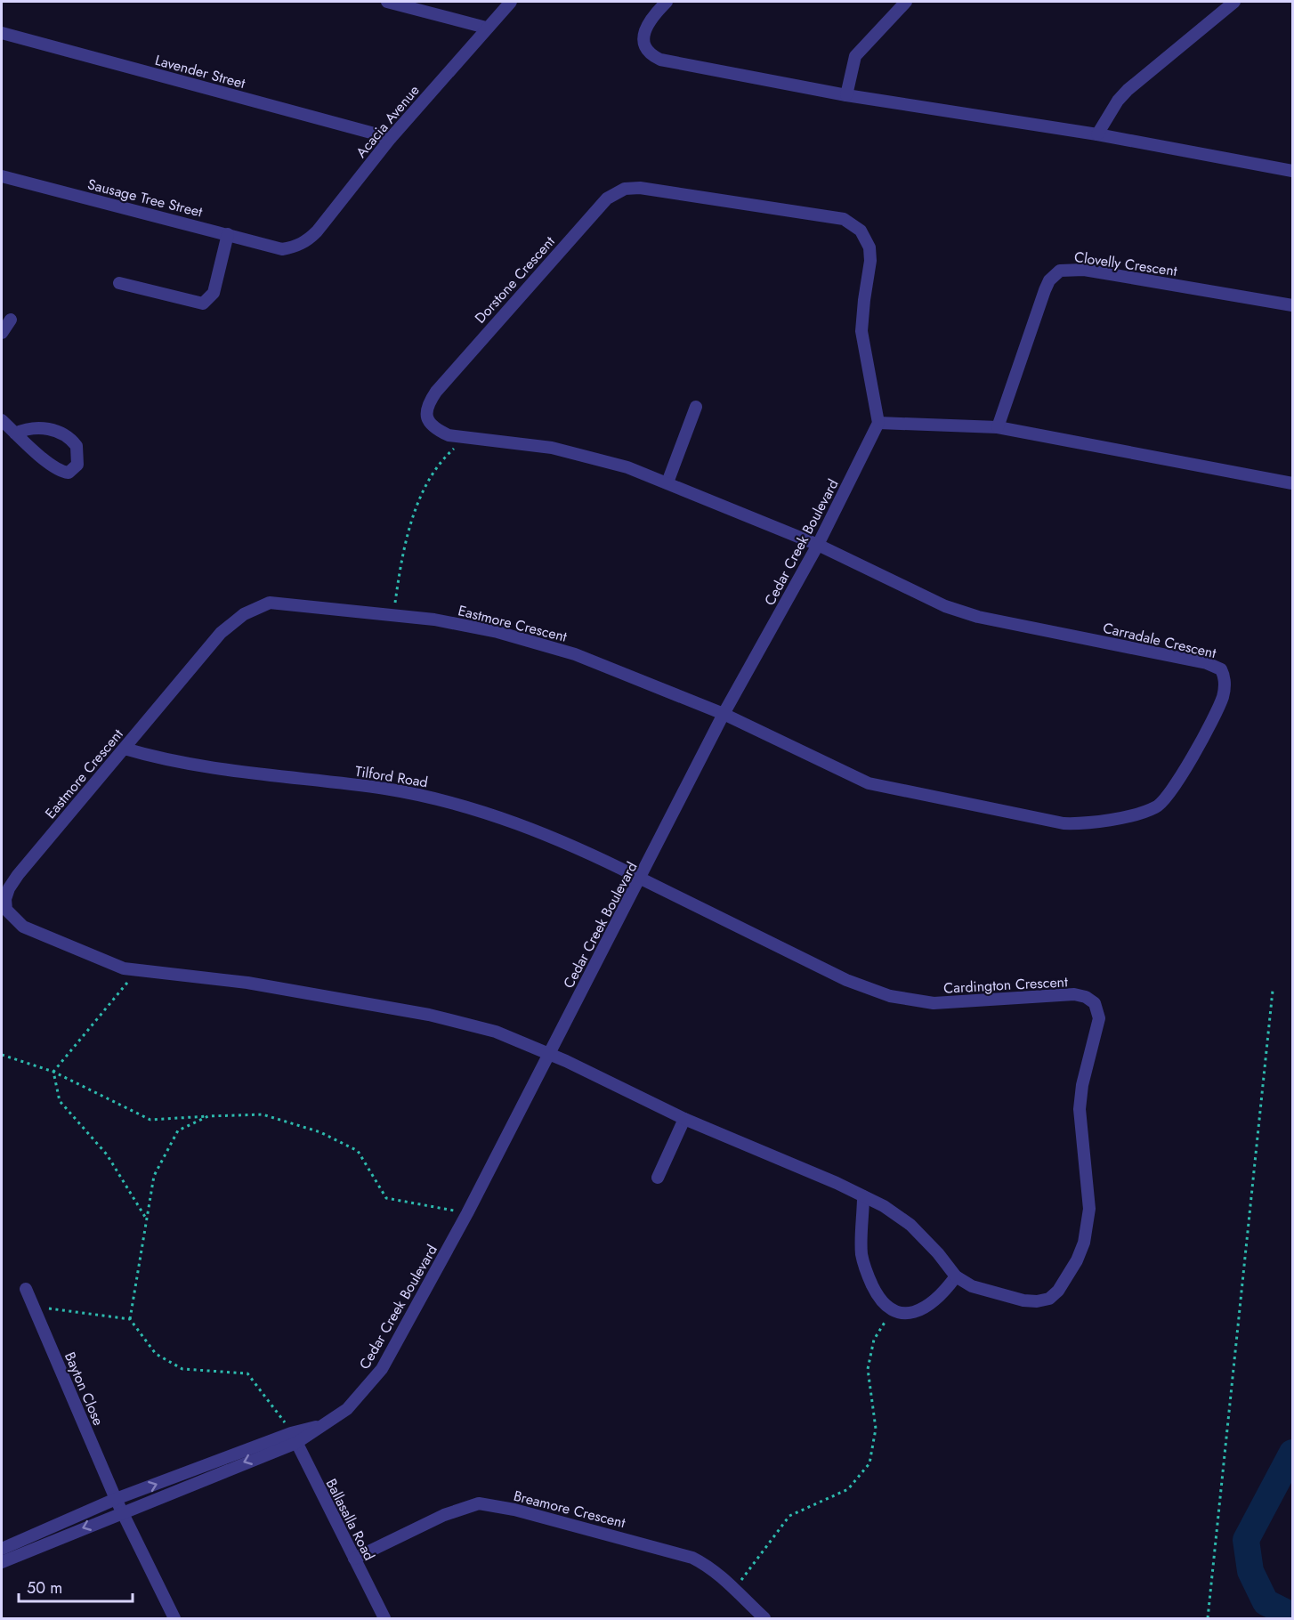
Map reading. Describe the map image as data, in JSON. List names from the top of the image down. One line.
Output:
{"streets":{"street":["Lavender Street","Acacia Avenue","Sausage Tree Street","Clovelly Crescent","Dorstone Crescent","Cedar Creek Boulevard","Eastmore Crescent","Carradale Crescent","Tilford Road","Cardington Crescent","Bayton Close","Breamore Crescent","Ballasalla Road"]},"crossings":[["Lavender Street","Acacia Avenue"],["Acacia Avenue","Sausage Tree Street"],["Dorstone Crescent","Cedar Creek Boulevard"],["Dorstone Crescent","Carradale Crescent"],["Cedar Creek Boulevard","Eastmore Crescent"],["Cedar Creek Boulevard","Carradale Crescent"],["Cedar Creek Boulevard","Tilford Road"],["Cedar Creek Boulevard","Cardington Crescent"],["Cedar Creek Boulevard","Bayton Close"],["Cedar Creek Boulevard","Ballasalla Road"],["Eastmore Crescent","Carradale Crescent"],["Eastmore Crescent","Tilford Road"],["Eastmore Crescent","Cardington Crescent"],["Tilford Road","Cardington Crescent"],["Breamore Crescent","Ballasalla Road"]],"scale_bar":"50 m"}
